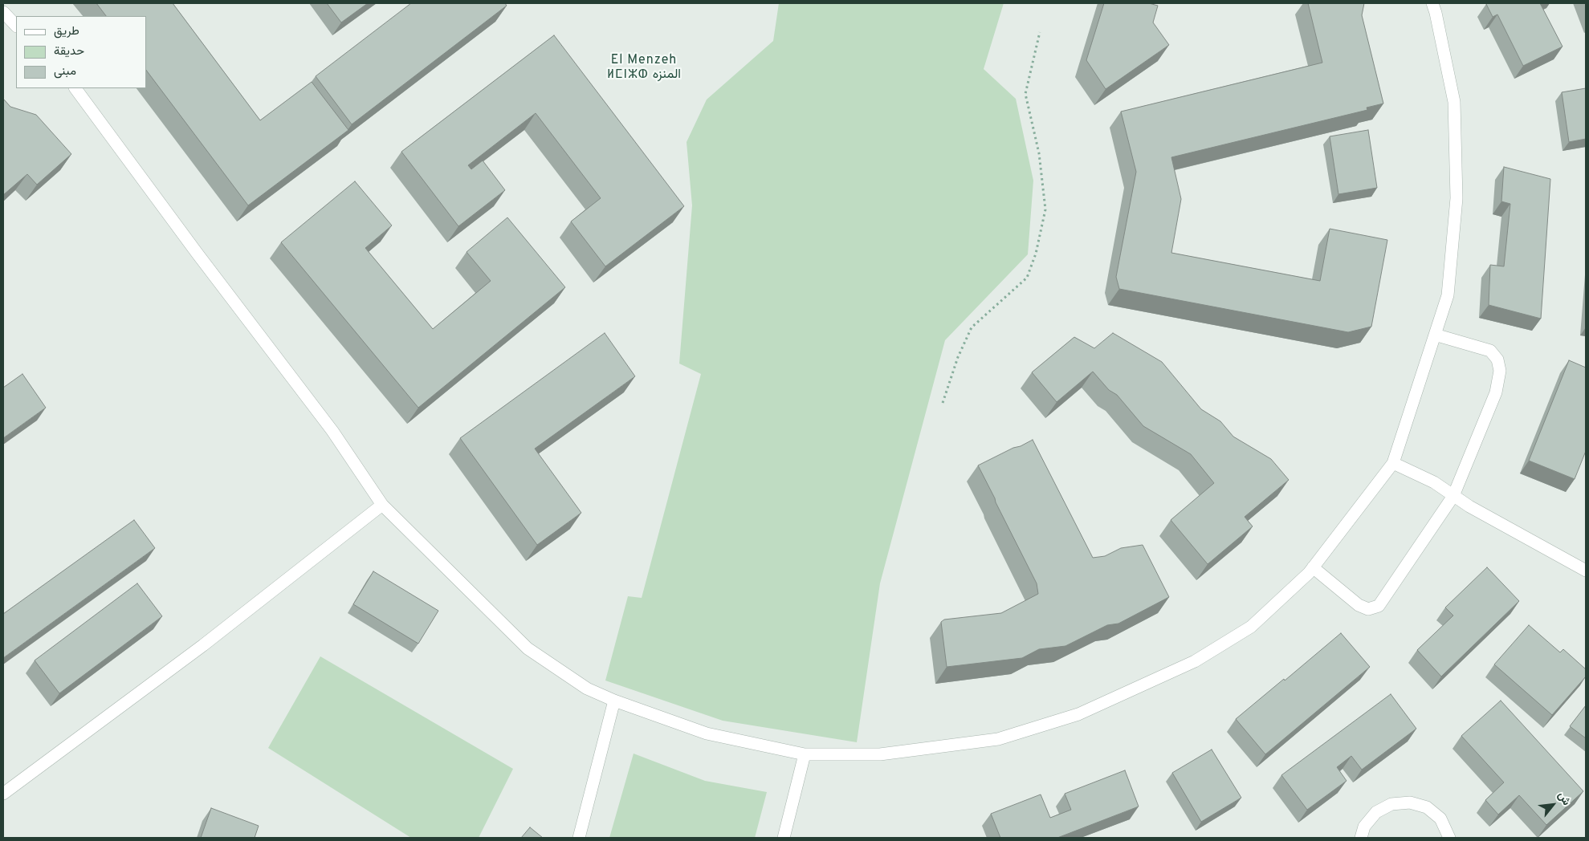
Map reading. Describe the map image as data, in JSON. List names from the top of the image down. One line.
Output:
{"districts":["El Menzeh ⵍⵎⵏⵣⵀ المنزه"],"legend":["طريق","حديقة","مبنى"],"north":"top right"}
